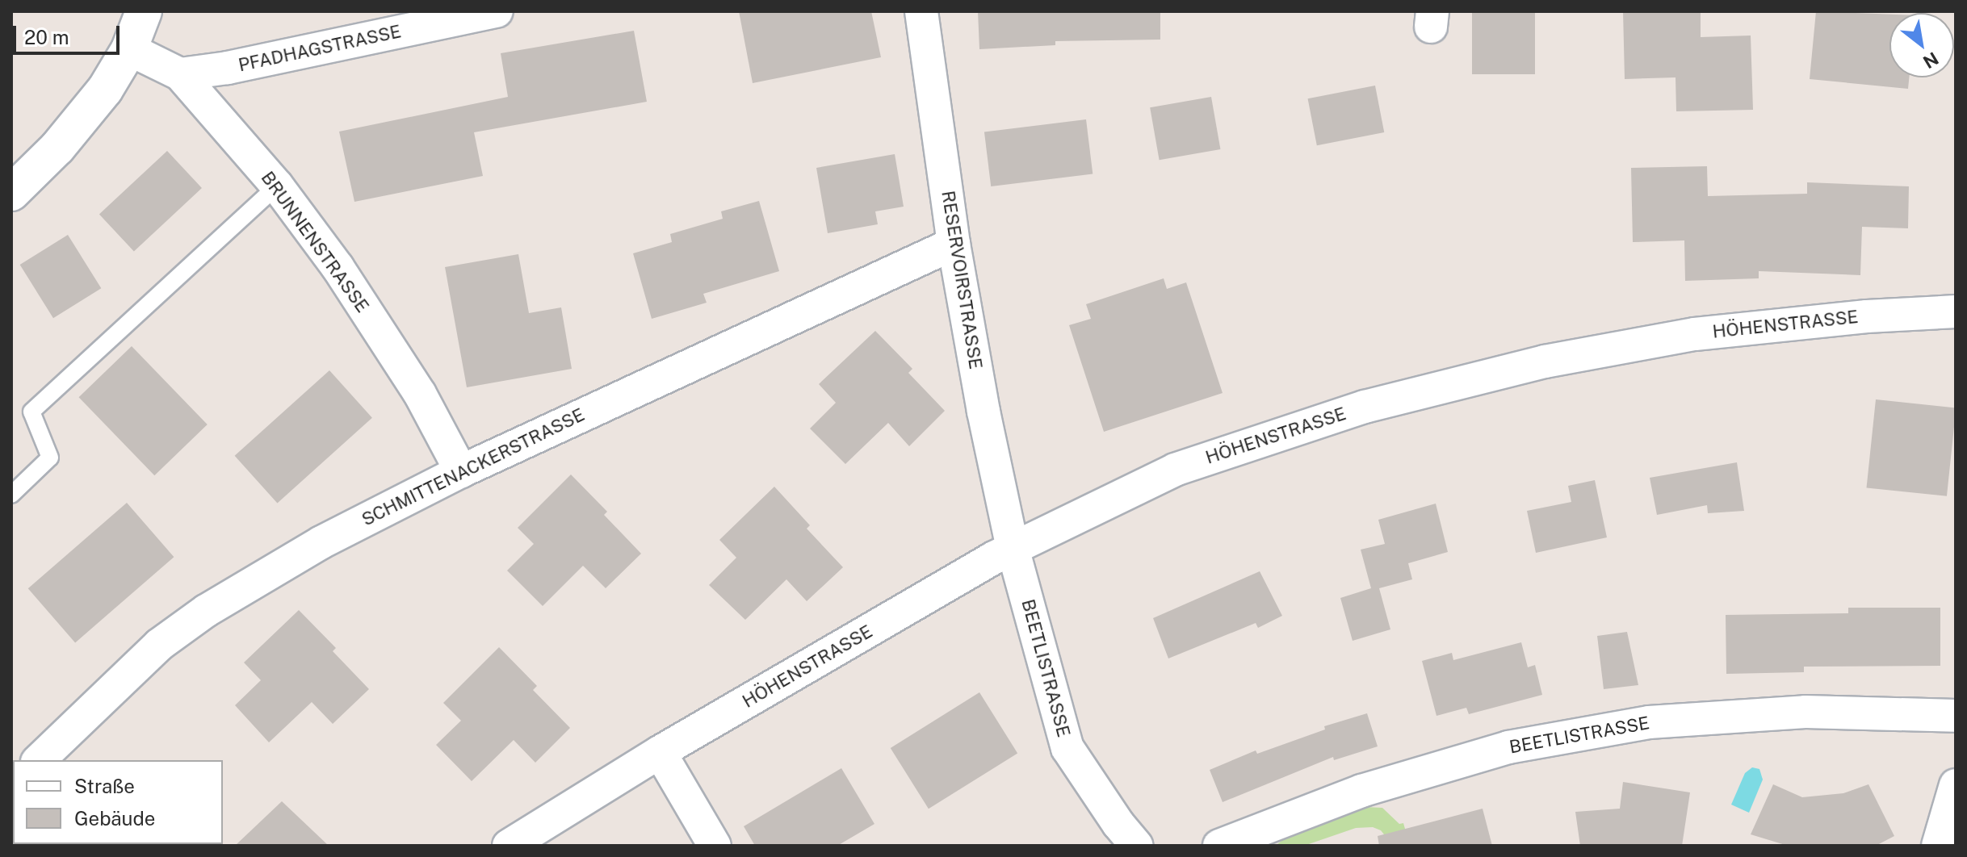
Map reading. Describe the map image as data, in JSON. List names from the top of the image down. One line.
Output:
{"streets":{"street":["PFADHAGSTRASSE","BRUNNENSTRASSE","RESERVOIRSTRASSE","HÖHENSTRASSE","SCHMITTENACKERSTRASSE","BEETLISTRASSE"]},"crossings":[["PFADHAGSTRASSE","BRUNNENSTRASSE"],["BRUNNENSTRASSE","SCHMITTENACKERSTRASSE"],["RESERVOIRSTRASSE","HÖHENSTRASSE"],["RESERVOIRSTRASSE","SCHMITTENACKERSTRASSE"],["RESERVOIRSTRASSE","BEETLISTRASSE"],["HÖHENSTRASSE","BEETLISTRASSE"]],"legend":["Straße","Gebäude"],"scale_bar":"20 m","north":"bottom right"}
